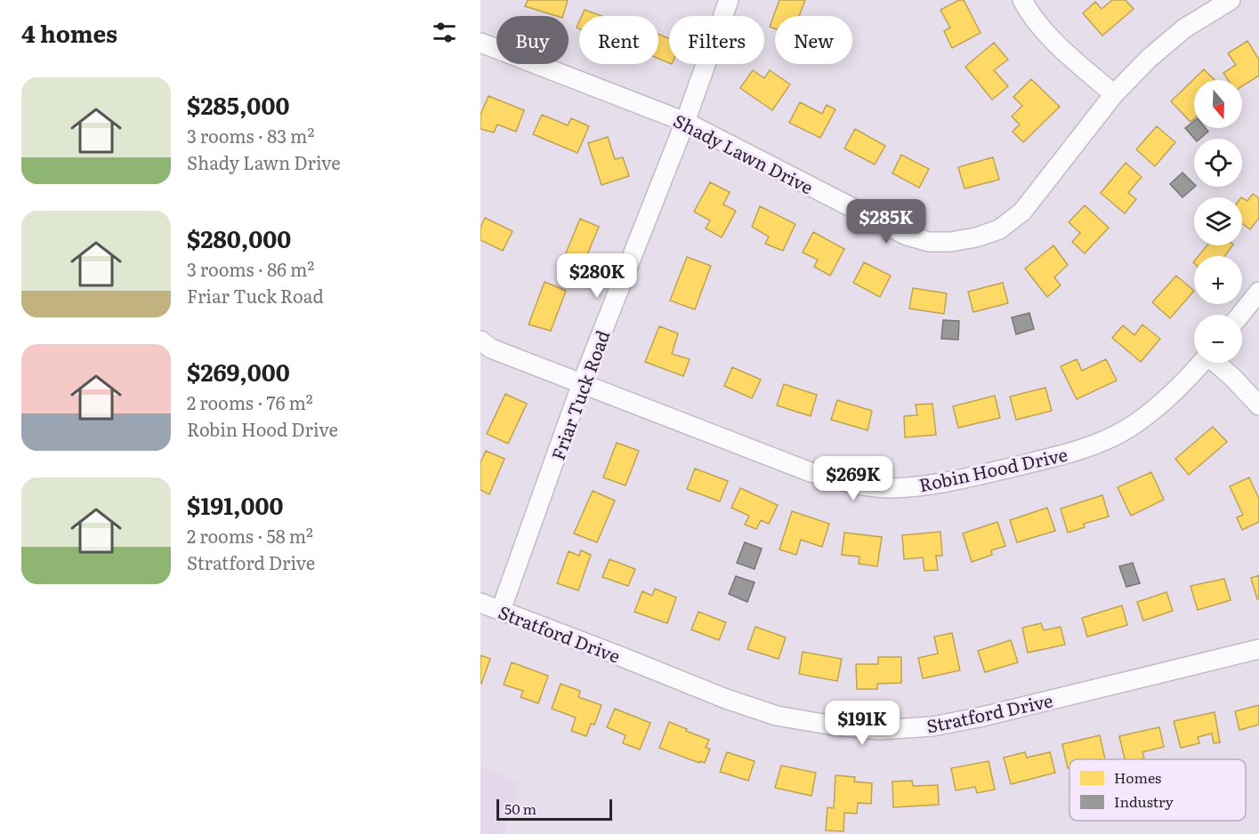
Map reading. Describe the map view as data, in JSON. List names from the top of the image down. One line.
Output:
{"streets":{"street":["Shady Lawn Drive","Friar Tuck Road","Robin Hood Drive","Stratford Drive"]},"crossings":[["Shady Lawn Drive","Friar Tuck Road"],["Friar Tuck Road","Robin Hood Drive"],["Friar Tuck Road","Stratford Drive"]],"legend":["Homes","Industry"],"scale_bar":"50 m","north":"bottom","page":{"heading":"4 homes","chip":["Buy","Rent","Filters","New"],"list":[{"name":"$285,000","note":"3 rooms · 83 m² · Shady Lawn Drive"},{"name":"$280,000","note":"3 rooms · 86 m² · Friar Tuck Road"},{"name":"$269,000","note":"2 rooms · 76 m² · Robin Hood Drive"},{"name":"$191,000","note":"2 rooms · 58 m² · Stratford Drive"}],"map_buttons":["+","−"],"price":["$285K","$280K","$269K","$191K"],"scale":"50 m"}}
